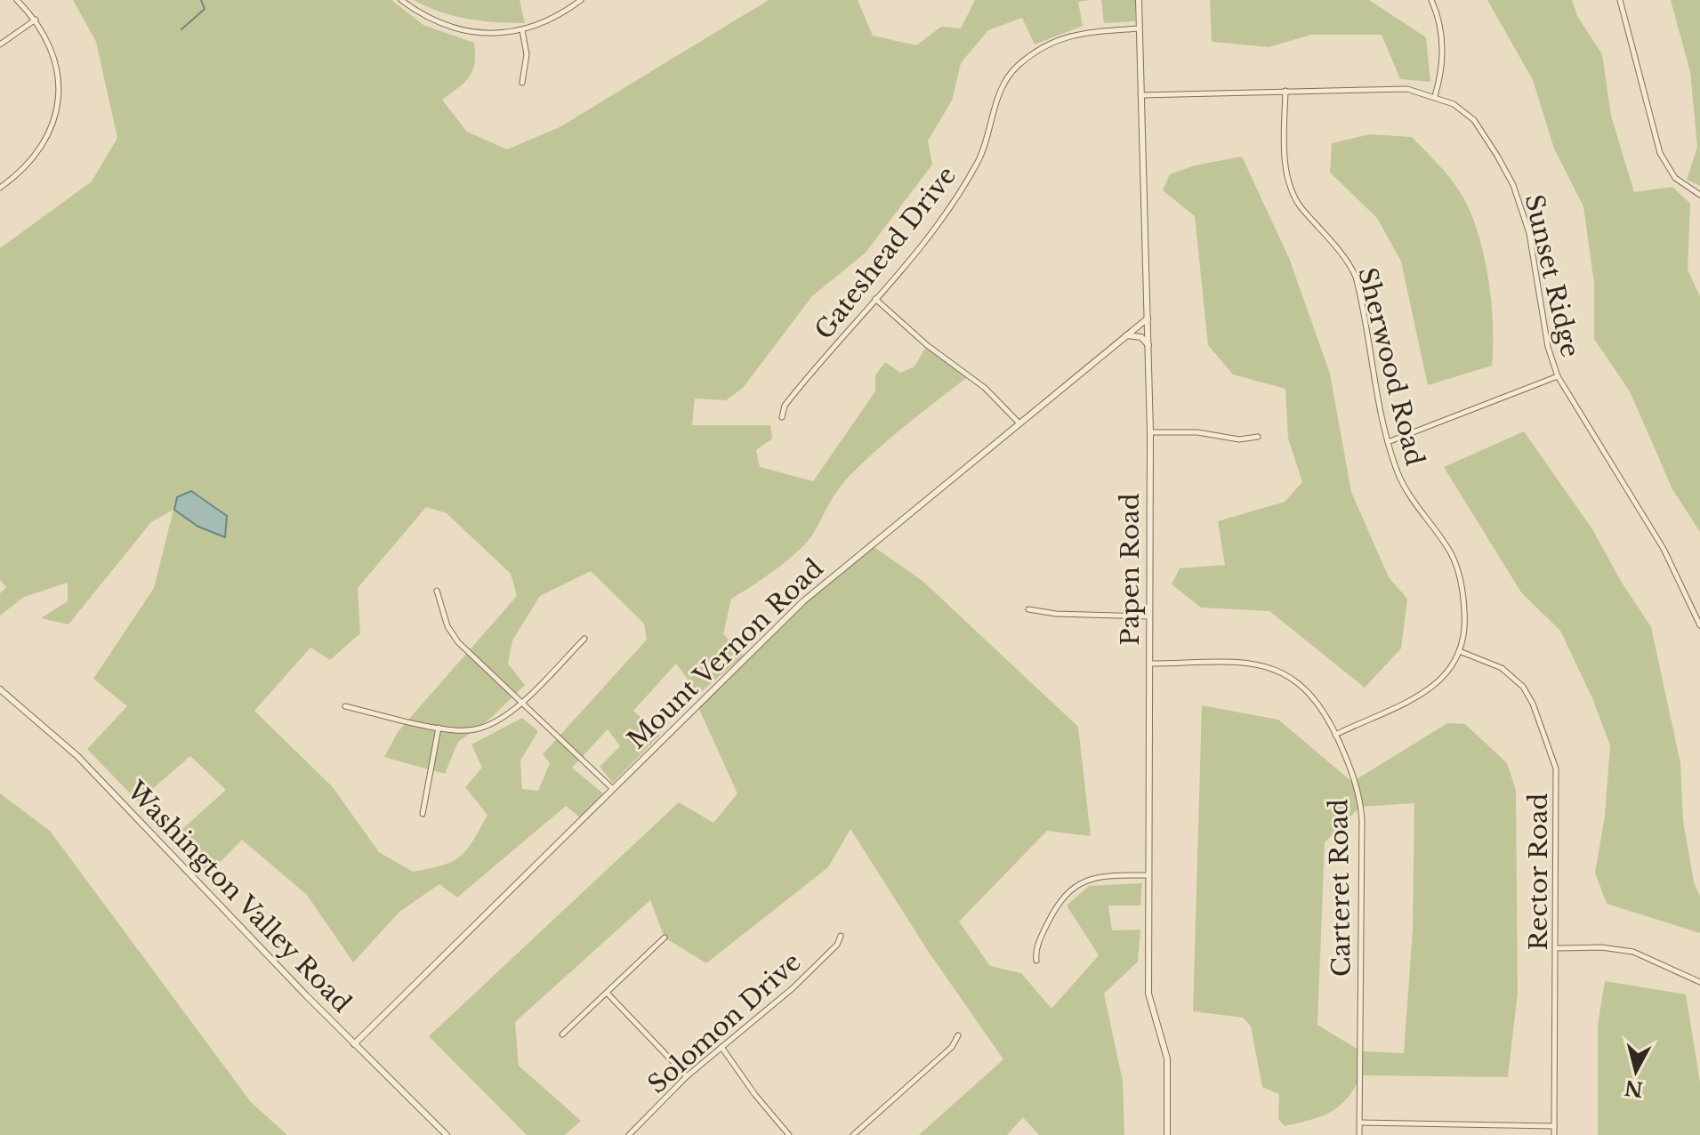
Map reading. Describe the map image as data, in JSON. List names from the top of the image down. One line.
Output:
{"streets":{"street":["Gateshead Drive","Sunset Ridge","Sherwood Road","Papen Road","Mount Vernon Road","Rector Road","Carteret Road","Washington Valley Road","Solomon Drive"]},"crossings":[["Gateshead Drive","Papen Road"],["Sunset Ridge","Sherwood Road"],["Sunset Ridge","Papen Road"],["Sherwood Road","Rector Road"],["Papen Road","Mount Vernon Road"],["Papen Road","Carteret Road"],["Mount Vernon Road","Washington Valley Road"]],"north":"bottom"}
